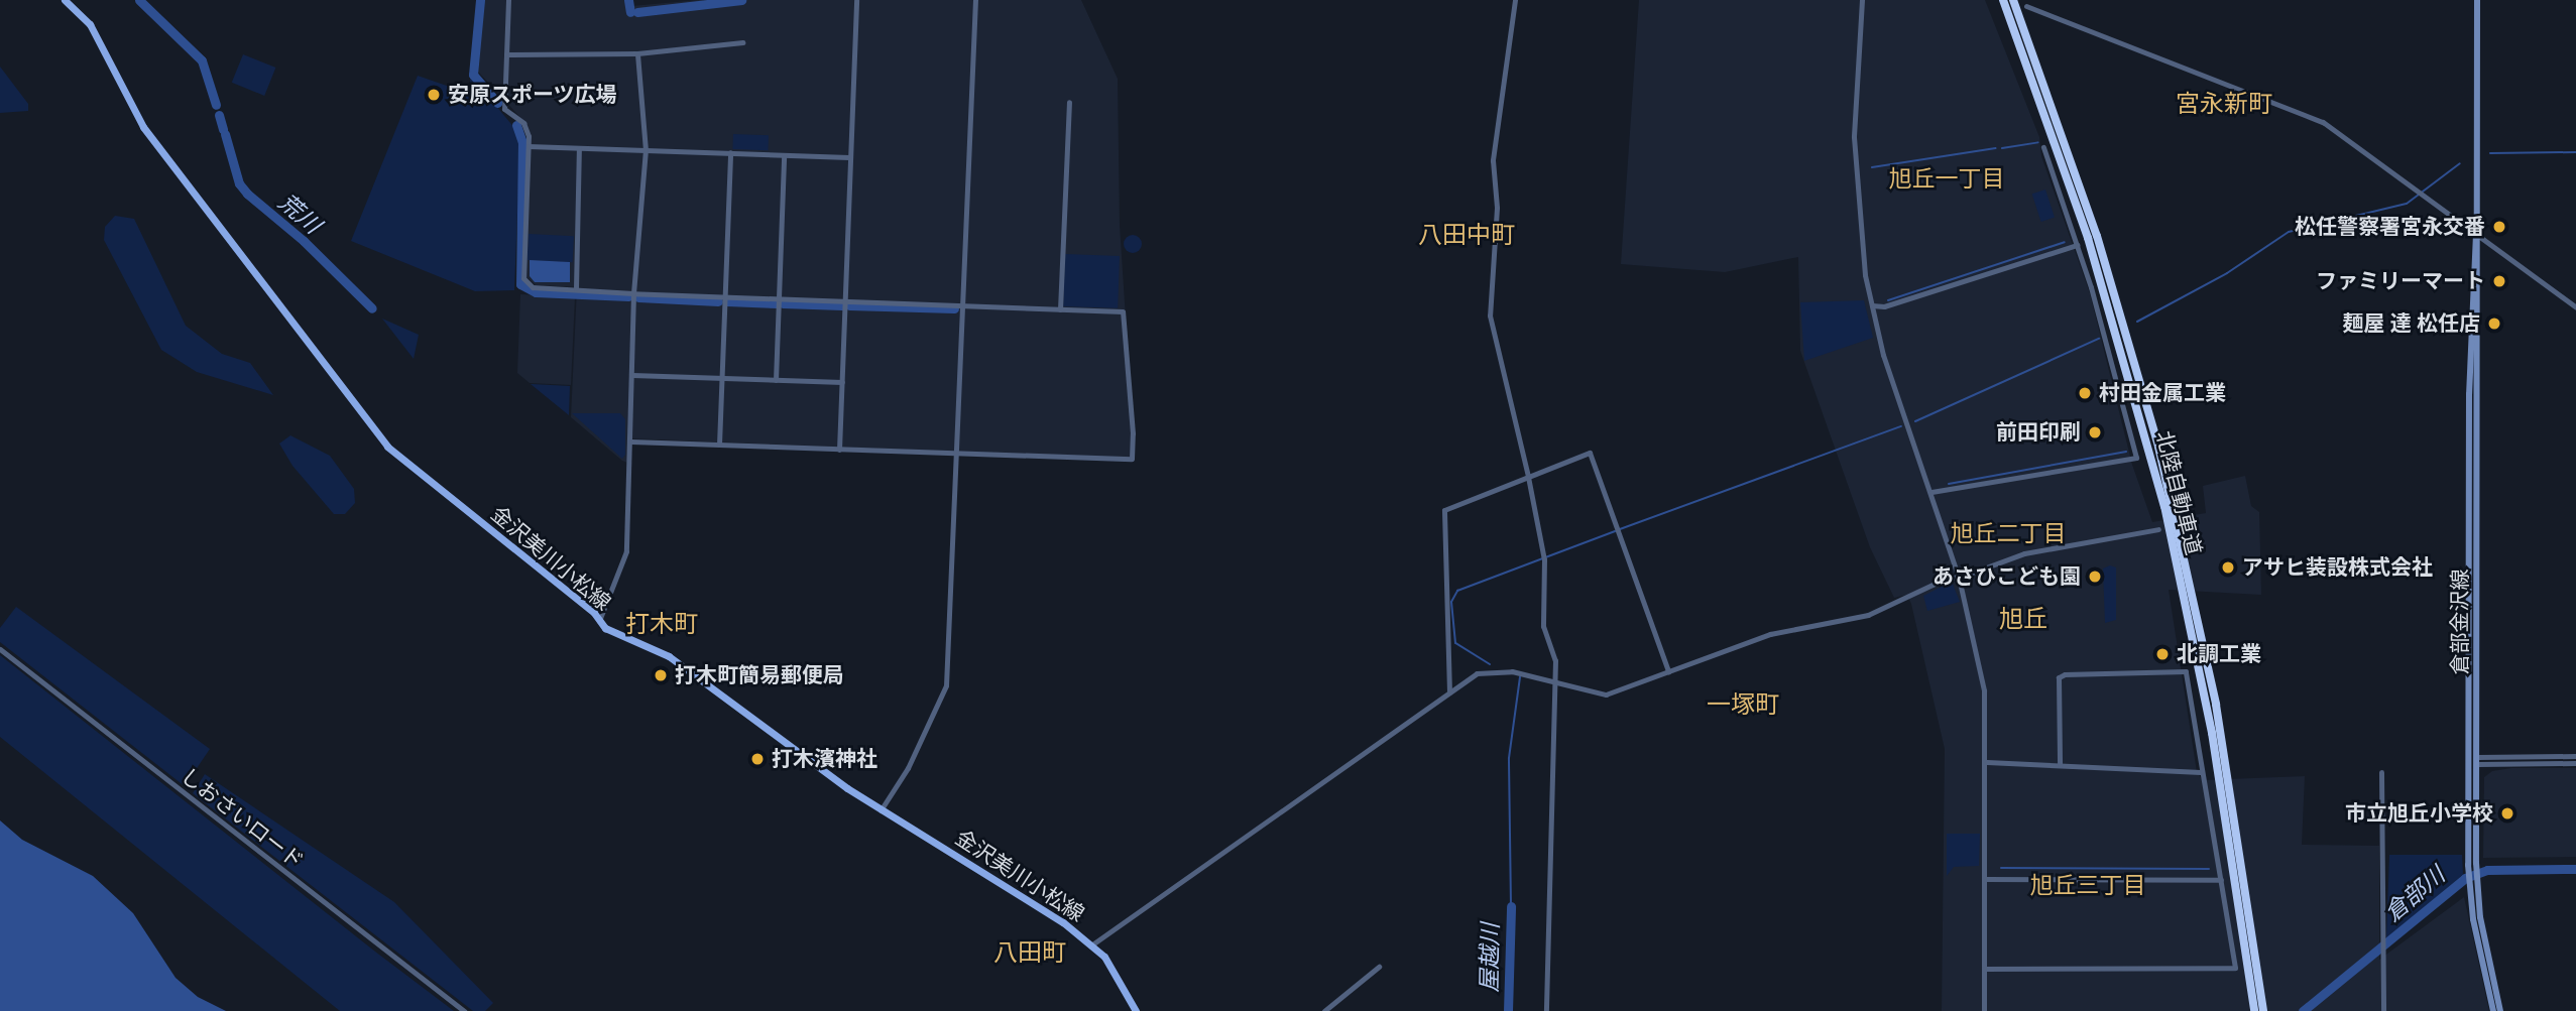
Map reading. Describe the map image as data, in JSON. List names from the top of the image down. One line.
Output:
{"streets":{"highway":["北陸自動車道"],"main road":["金沢美川小松線","倉部金沢線"],"street":["しおさいロード"]},"districts":["宮永新町","旭丘一丁目","八田中町","旭丘二丁目","旭丘","打木町","一塚町","旭丘三丁目","八田町"],"water":["荒川","倉部川","屋越川"],"places":["安原スポーツ広場","松任警察署宮永交番","ファミリーマート","麺屋 達 松任店","村田金属工業","前田印刷","アサヒ装設株式会社","あさひこども園","北調工業","打木町簡易郵便局","打木濱神社","市立旭丘小学校"]}
